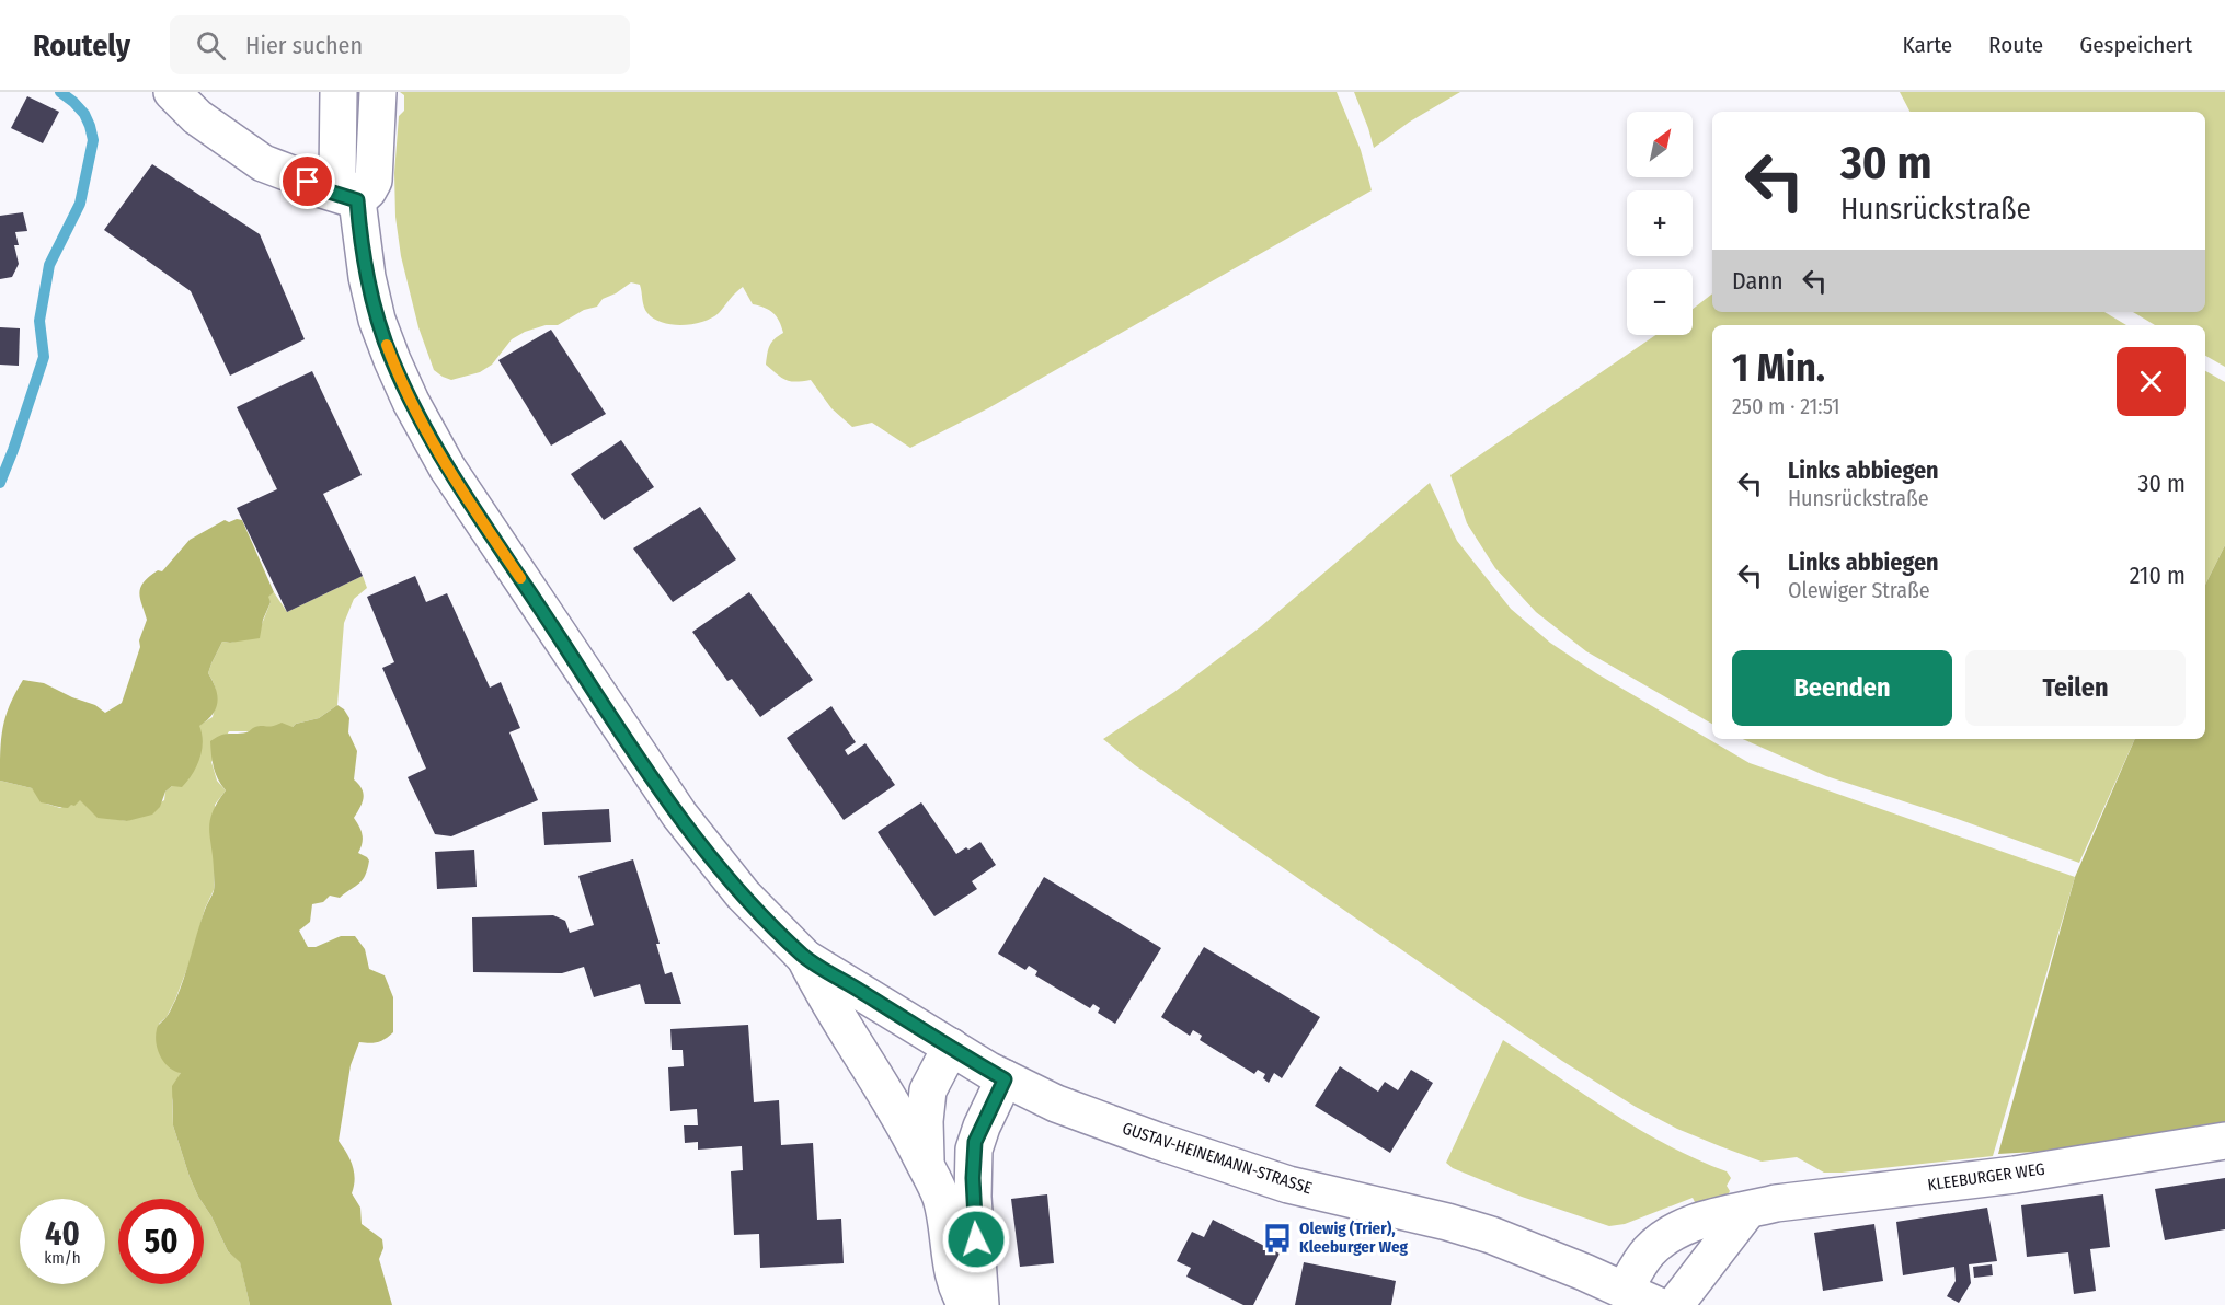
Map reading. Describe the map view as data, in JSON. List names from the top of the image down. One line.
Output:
{"streets":{"main road":["GUSTAV-HEINEMANN-STRASSE","KLEEBURGER WEG"]},"crossings":[["GUSTAV-HEINEMANN-STRASSE","KLEEBURGER WEG"]],"places":{"bus stop":["Olewig (Trier), Kleeburger Weg"]},"north":"top right","page":{"header":"Routely","search":"Hier suchen","nav":["Karte","Route","Gespeichert"],"map_buttons":["+","−"],"turn":["30 m","Hunsrückstraße"],"then":"Dann","heading":["1 Min.","250 m · 21:51"],"list":[{"name":"Links abbiegen","note":"Hunsrückstraße","value":"30 m"},{"name":"Links abbiegen","note":"Olewiger Straße","value":"210 m"}],"buttons":["Beenden","Teilen"],"speed":"40 km/h","limit":"50"}}
